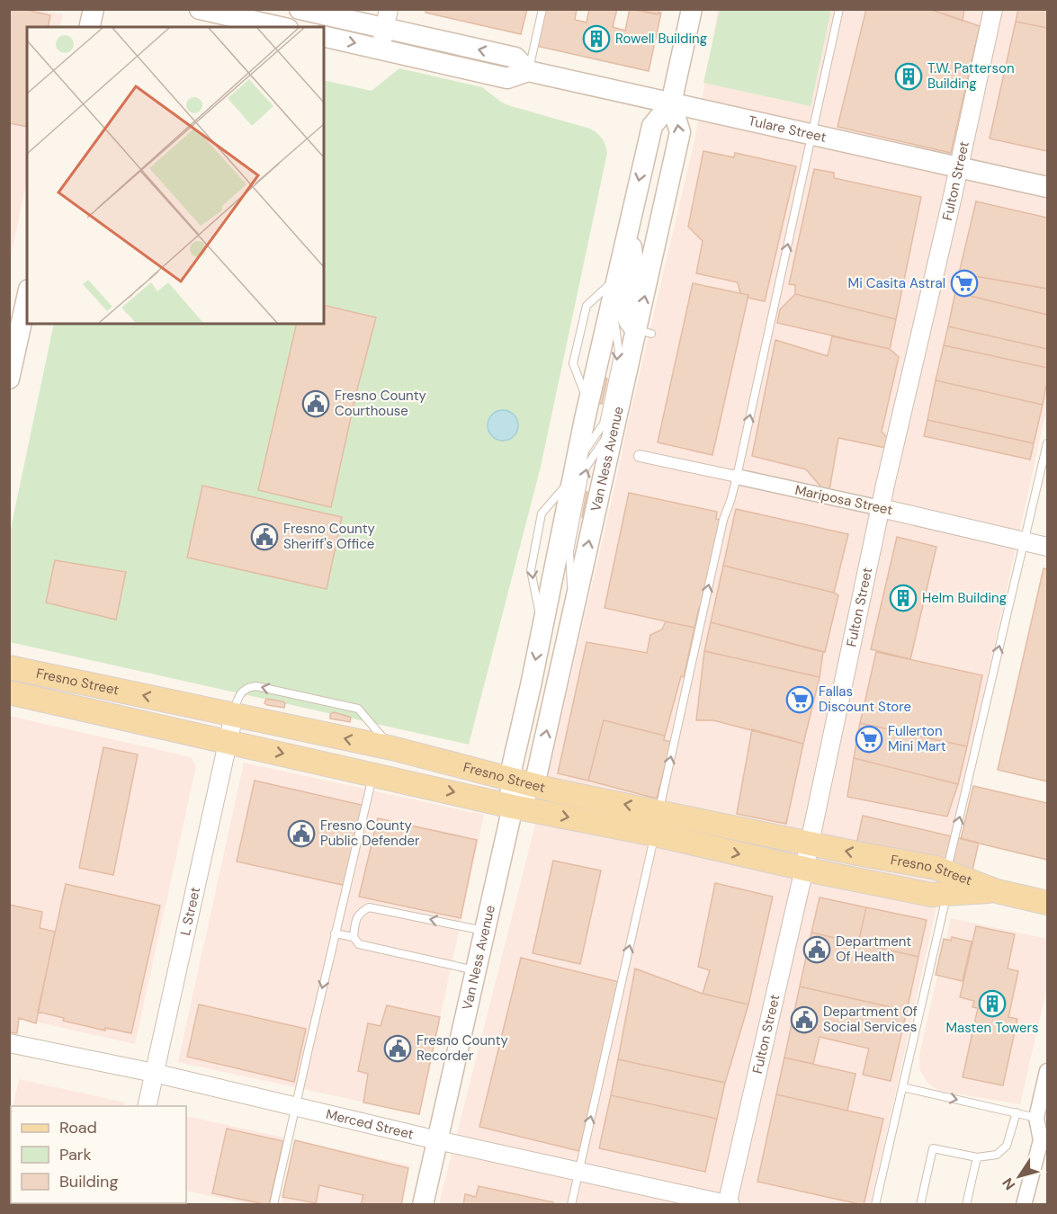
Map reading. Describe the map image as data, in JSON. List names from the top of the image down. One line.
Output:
{"streets":{"main road":["Tulare Street","Van Ness Avenue","Fresno Street"],"street":["Fulton Street","Mariposa Street","L Street","Merced Street"]},"crossings":[["Tulare Street","Fulton Street"],["Tulare Street","Van Ness Avenue"],["Fulton Street","Mariposa Street"],["Fulton Street","Fresno Street"],["Fulton Street","Merced Street"],["Van Ness Avenue","Fresno Street"],["Van Ness Avenue","Merced Street"],["Fresno Street","L Street"],["L Street","Merced Street"]],"places":{"building":["Rowell Building","T.W. Patterson Building","Helm Building","Masten Towers"],"supermarket":["Mi Casita Astral","Fallas Discount Store","Fullerton Mini Mart"],"public building":["Fresno County Courthouse","Fresno County Sheriff's Office","Fresno County Public Defender","Department Of Health","Department Of Social Services","Fresno County Recorder"]},"legend":["Road","Park","Building"],"north":"bottom left"}
